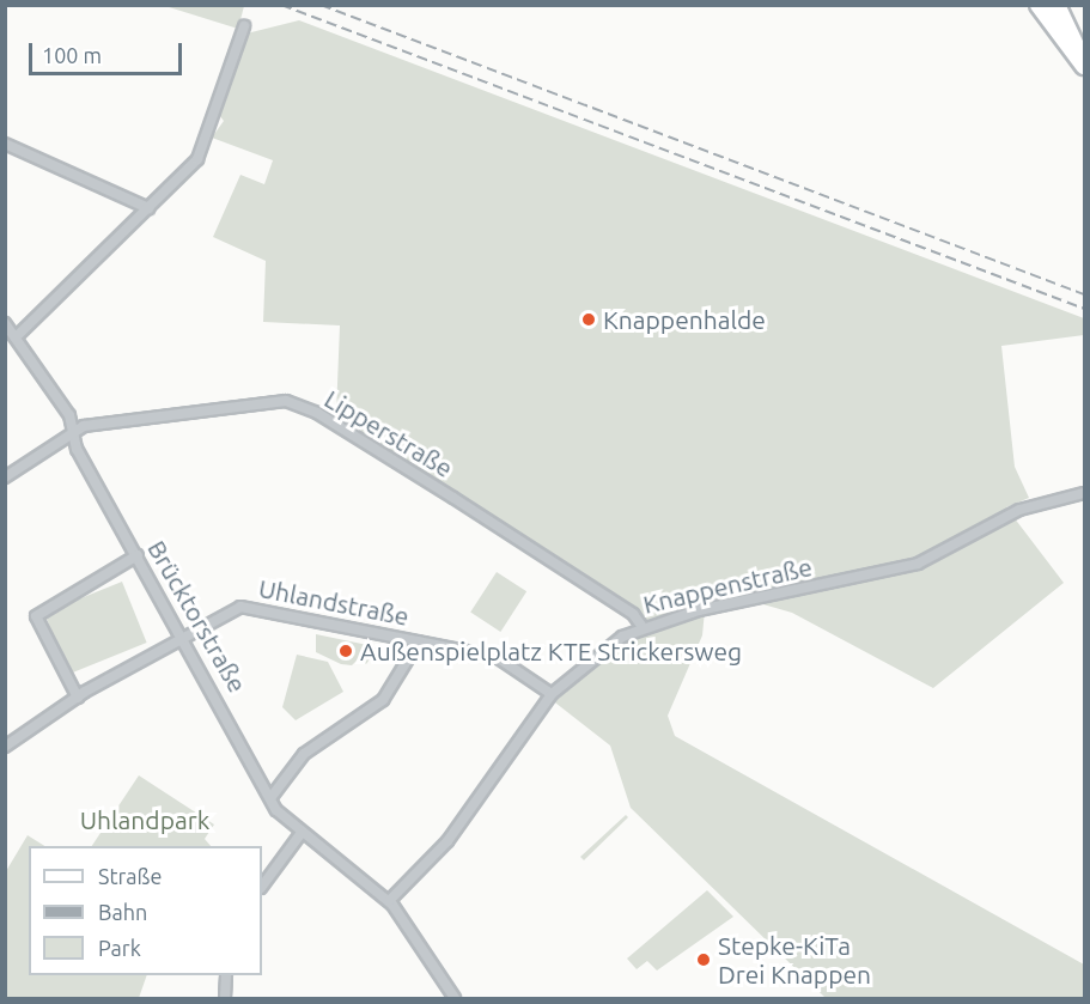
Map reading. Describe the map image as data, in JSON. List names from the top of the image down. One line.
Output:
{"streets":{"street":["Lipperstraße","Knappenstraße","Uhlandstraße","Brücktorstraße"]},"crossings":[["Lipperstraße","Knappenstraße"],["Lipperstraße","Brücktorstraße"],["Knappenstraße","Uhlandstraße"],["Knappenstraße","Brücktorstraße"],["Uhlandstraße","Brücktorstraße"]],"parks":["Uhlandpark"],"places":["Knappenhalde","Außenspielplatz KTE Strickersweg","Stepke-KiTa Drei Knappen"],"legend":["Straße","Bahn","Park"],"scale_bar":"100 m"}
